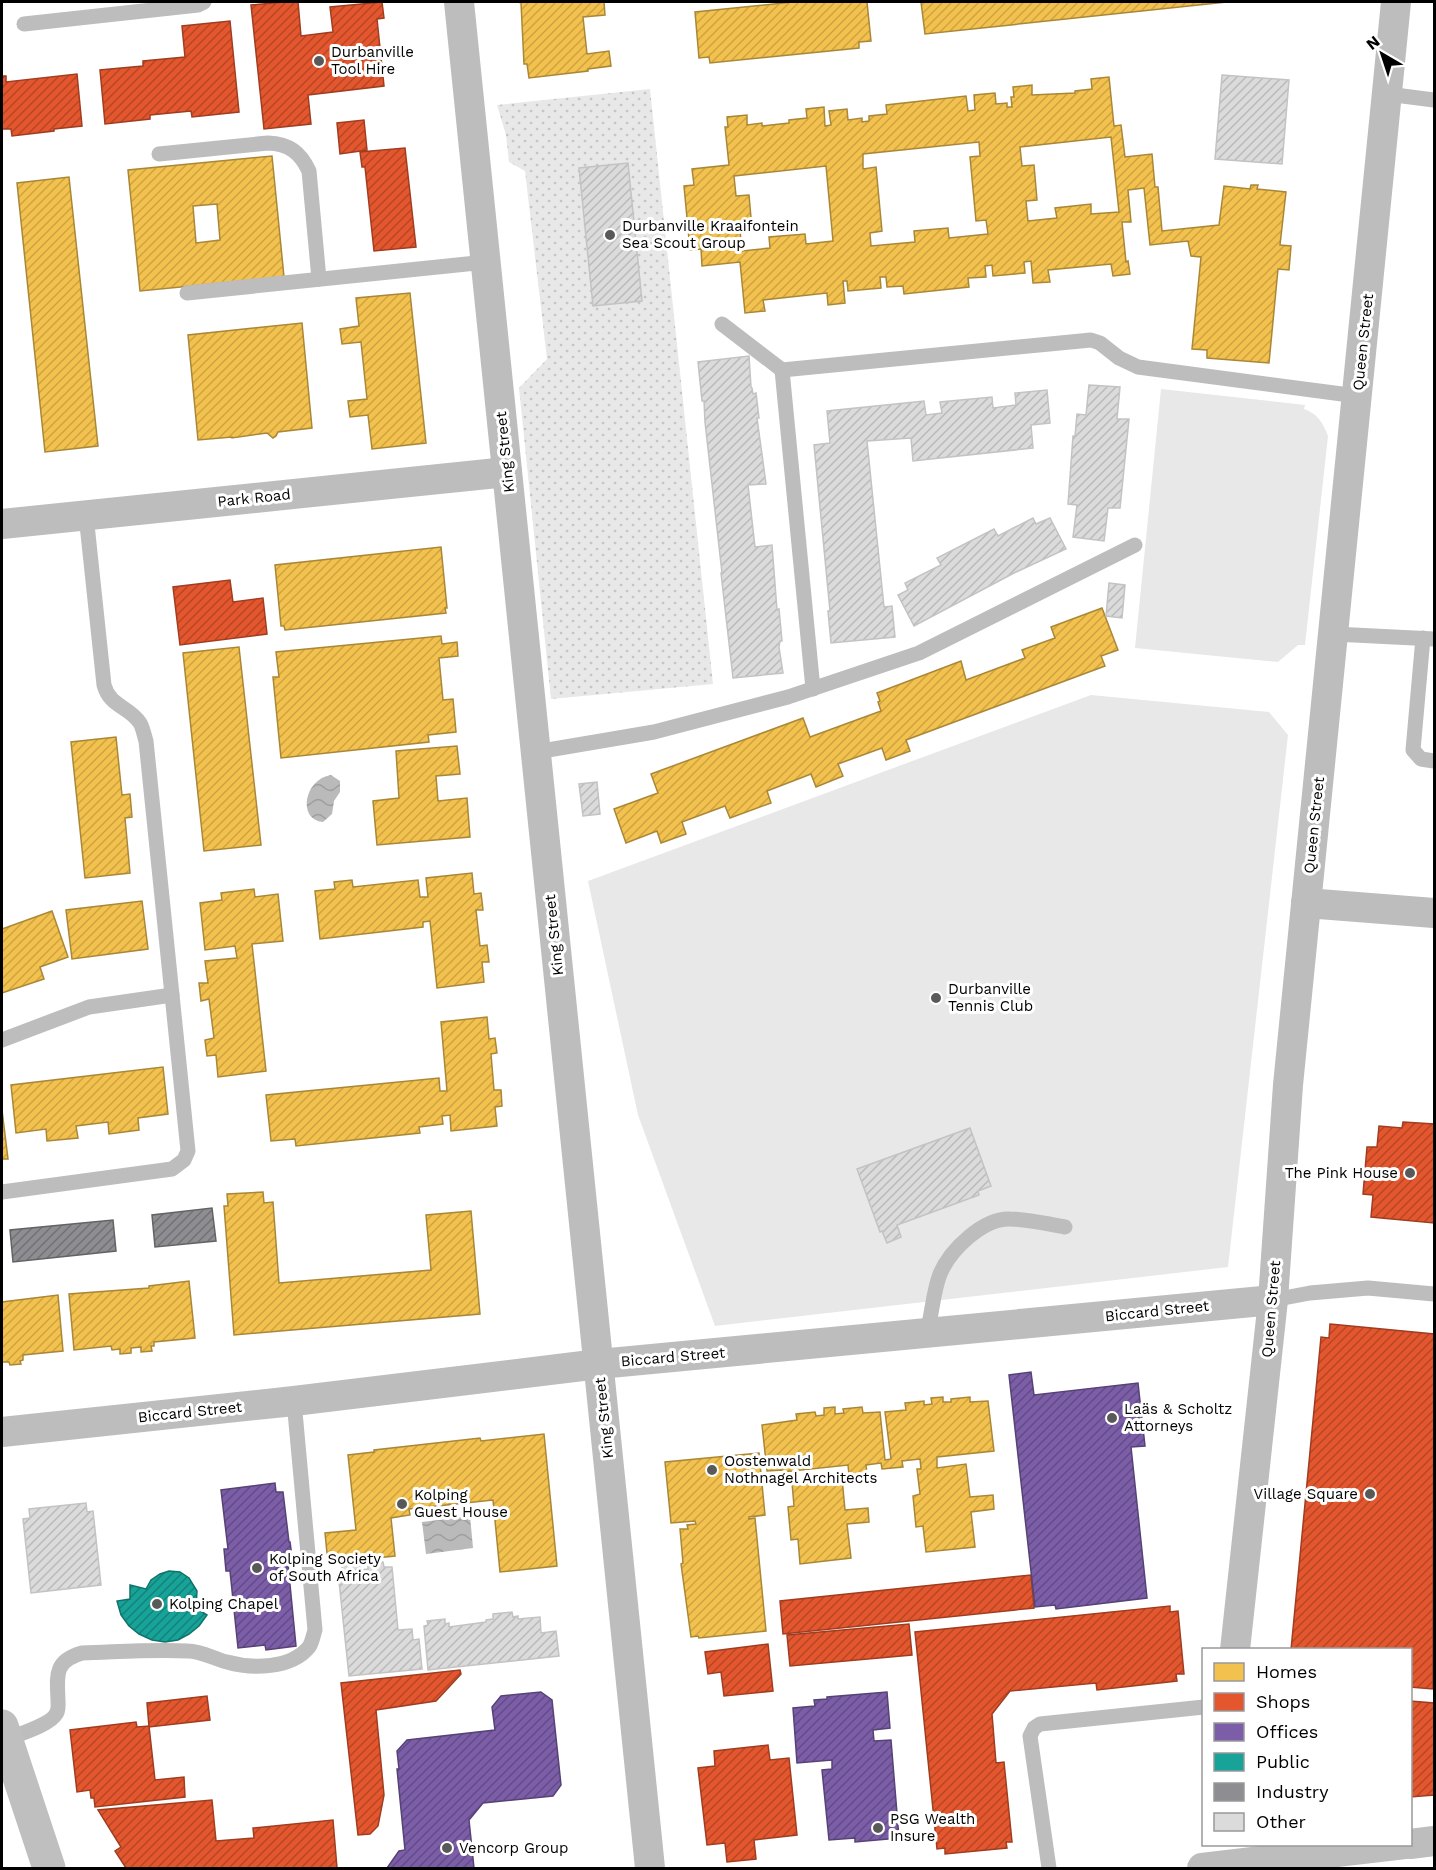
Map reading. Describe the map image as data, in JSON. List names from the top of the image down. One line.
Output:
{"streets":{"street":["Queen Street","King Street","Park Road","Biccard Street"]},"crossings":[["Queen Street","Biccard Street"],["King Street","Park Road"],["King Street","Biccard Street"]],"places":["Durbanville Tool Hire","Durbanville Kraaifontein Sea Scout Group","Durbanville Tennis Club","The Pink House","Laäs & Scholtz Attorneys","Oostenwald Nothnagel Architects","Village Square","Kolping Guest House","Kolping Society of South Africa","Kolping Chapel","PSG Wealth Insure","Vencorp Group"],"legend":["Homes","Shops","Offices","Public","Industry","Other"],"north":"top left"}
